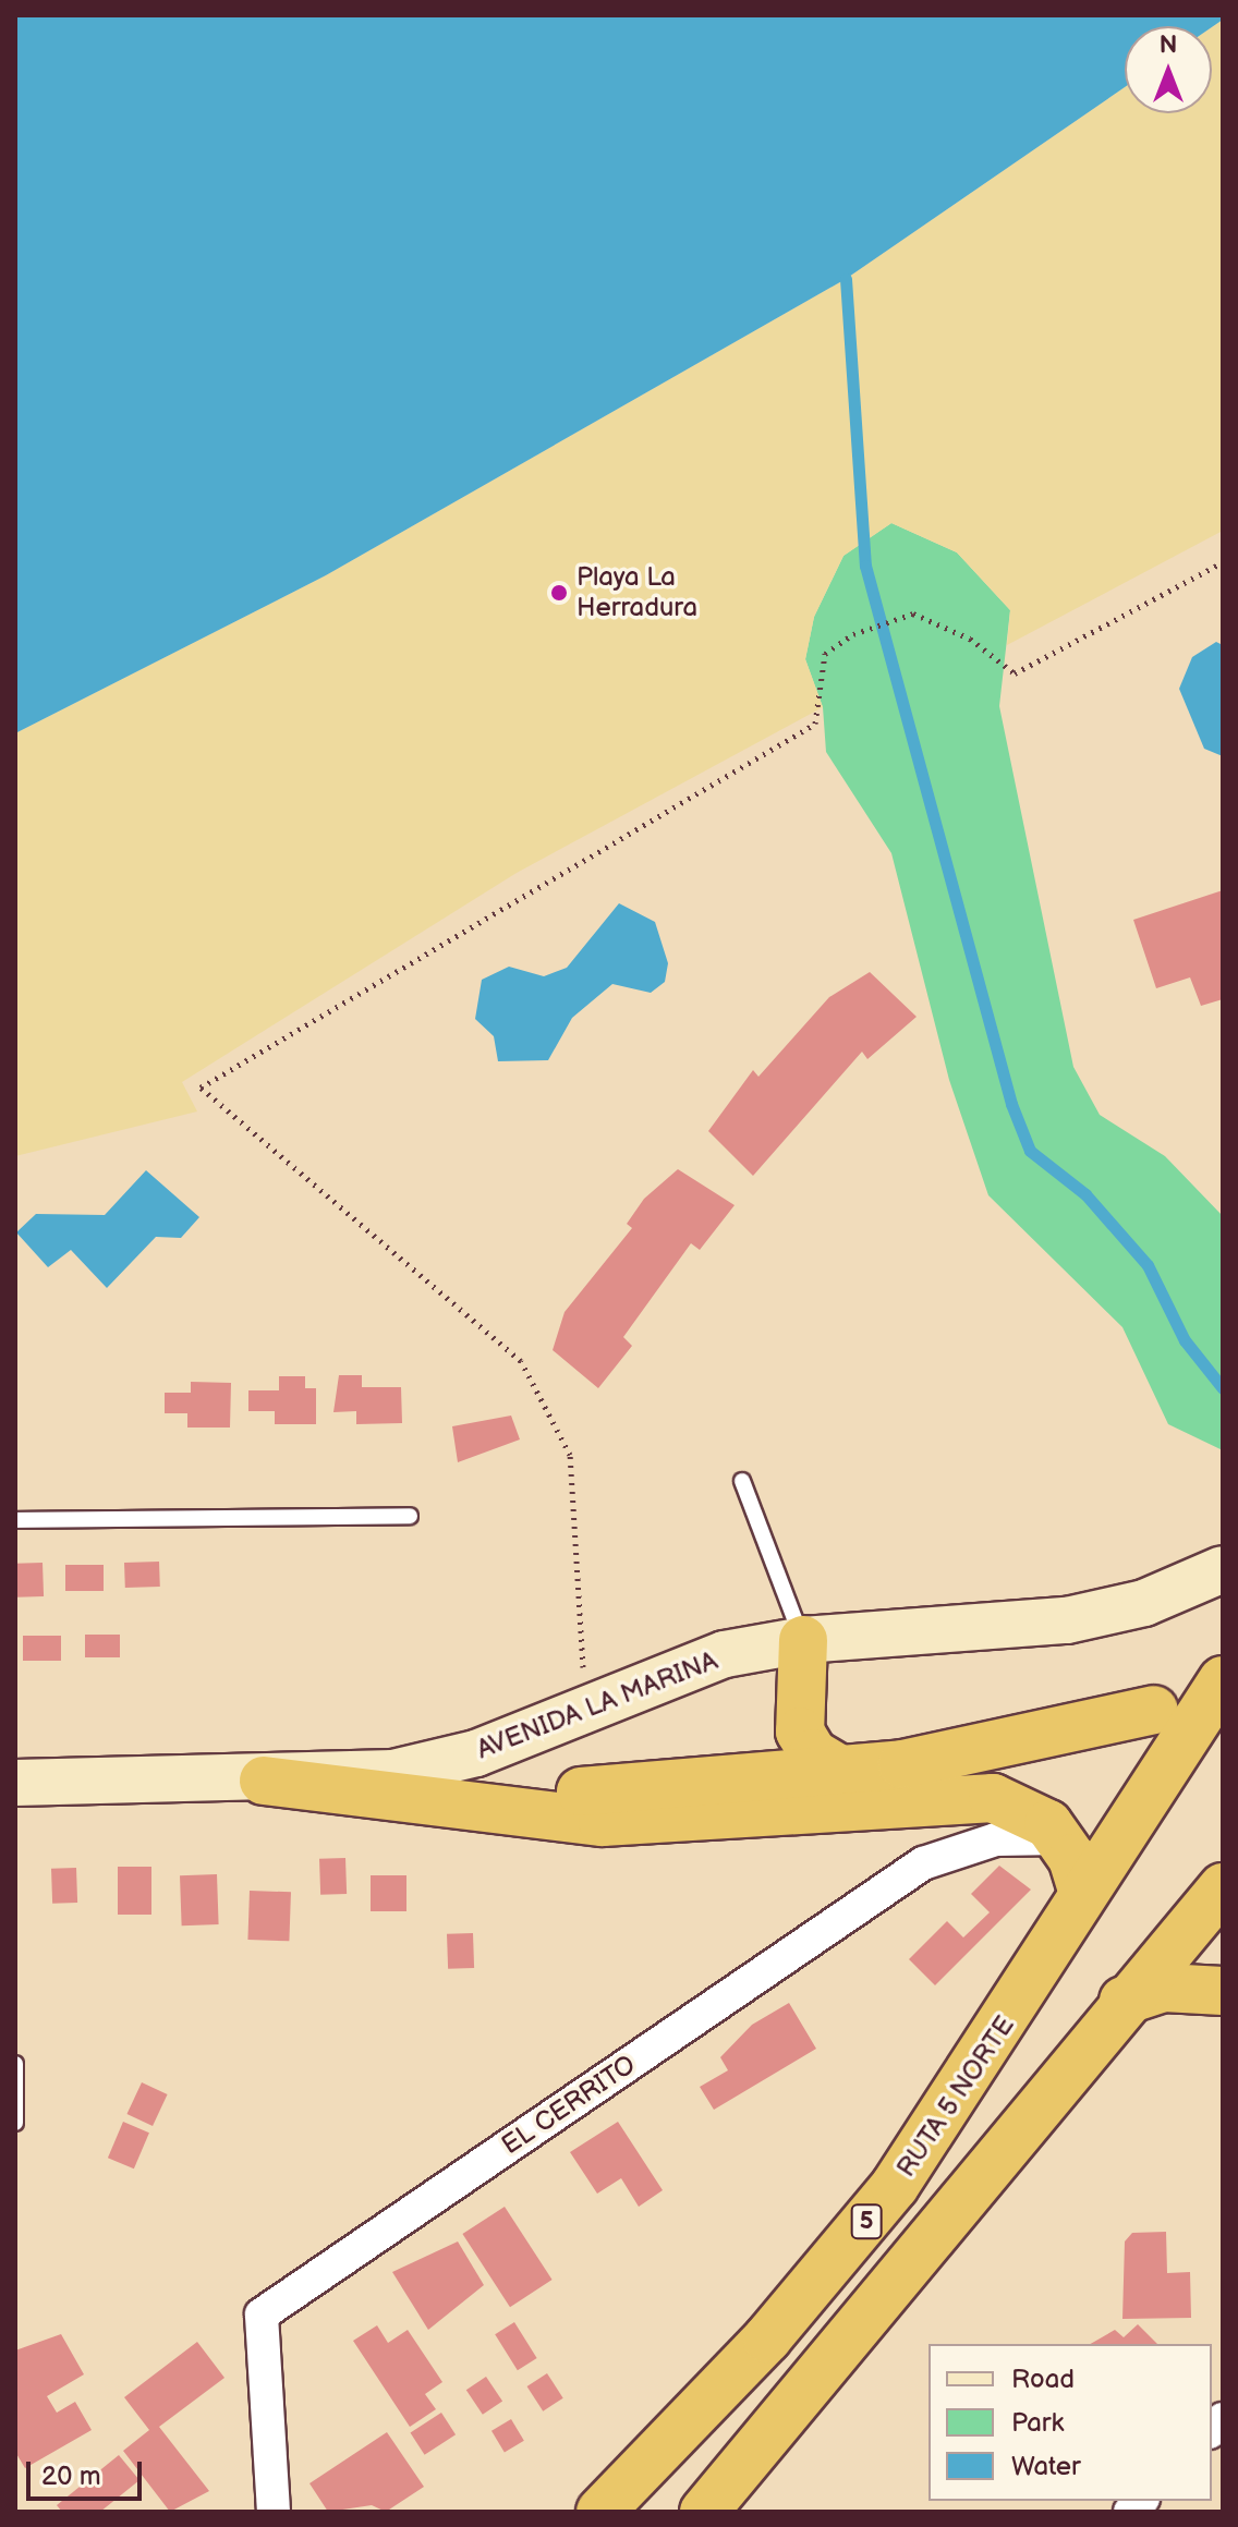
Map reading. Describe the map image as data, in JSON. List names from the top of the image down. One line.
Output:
{"streets":{"highway":["RUTA 5 NORTE","5"],"main road":["AVENIDA LA MARINA"],"street":["EL CERRITO"]},"places":["Playa La Herradura"],"legend":["Road","Park","Water"],"scale_bar":"20 m","north":"top"}
